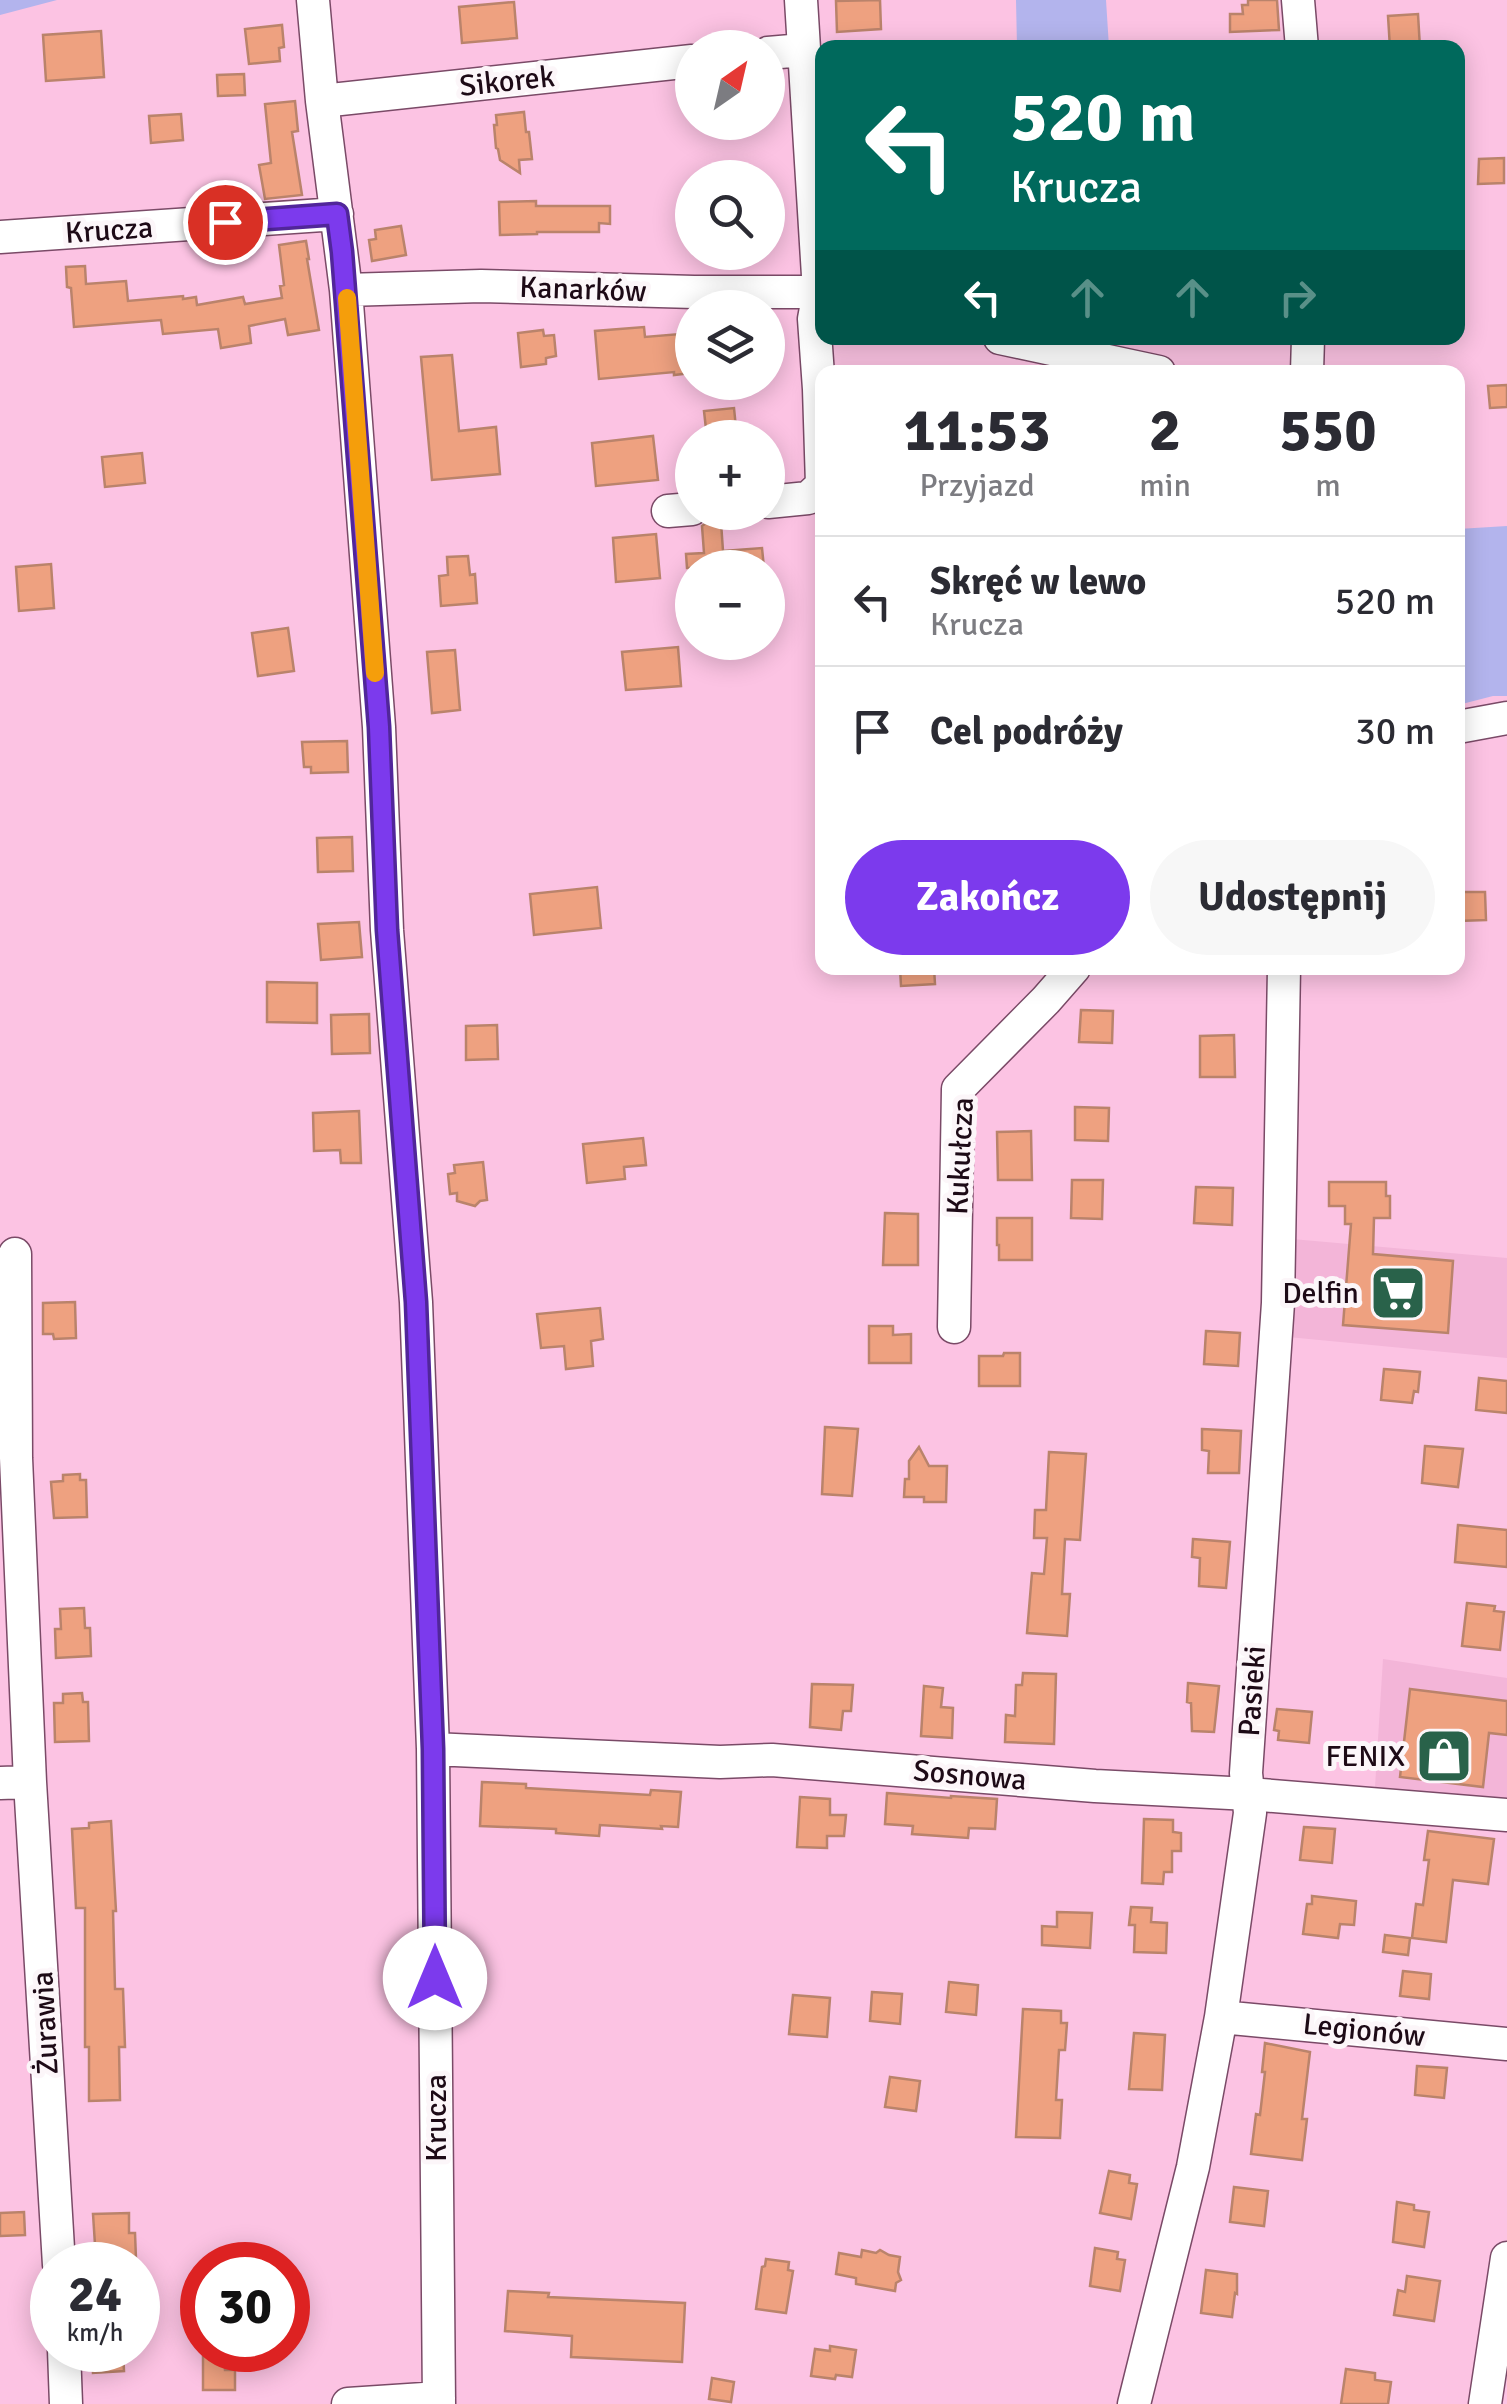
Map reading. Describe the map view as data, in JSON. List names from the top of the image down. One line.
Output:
{"streets":{"street":["Sikorek","Krucza","Kanarków","Kukułcza","Pasieki","Sosnowa","Żurawia","Legionów"]},"crossings":[["Sikorek","Krucza"],["Krucza","Kanarków"],["Krucza","Sosnowa"],["Pasieki","Sosnowa"],["Pasieki","Legionów"]],"places":{"supermarket":["Delfin"],"shop":["FENIX"]},"north":"top right","page":{"map_buttons":["+","−"],"turn":["520 m","Krucza"],"eta":["11:53","Przyjazd","2","min","550","m"],"list":[{"name":"Skręć w lewo","note":"Krucza","value":"520 m"},{"name":"Cel podróży","value":"30 m"}],"buttons":["Zakończ","Udostępnij"],"speed":"24 km/h","limit":"30"}}
